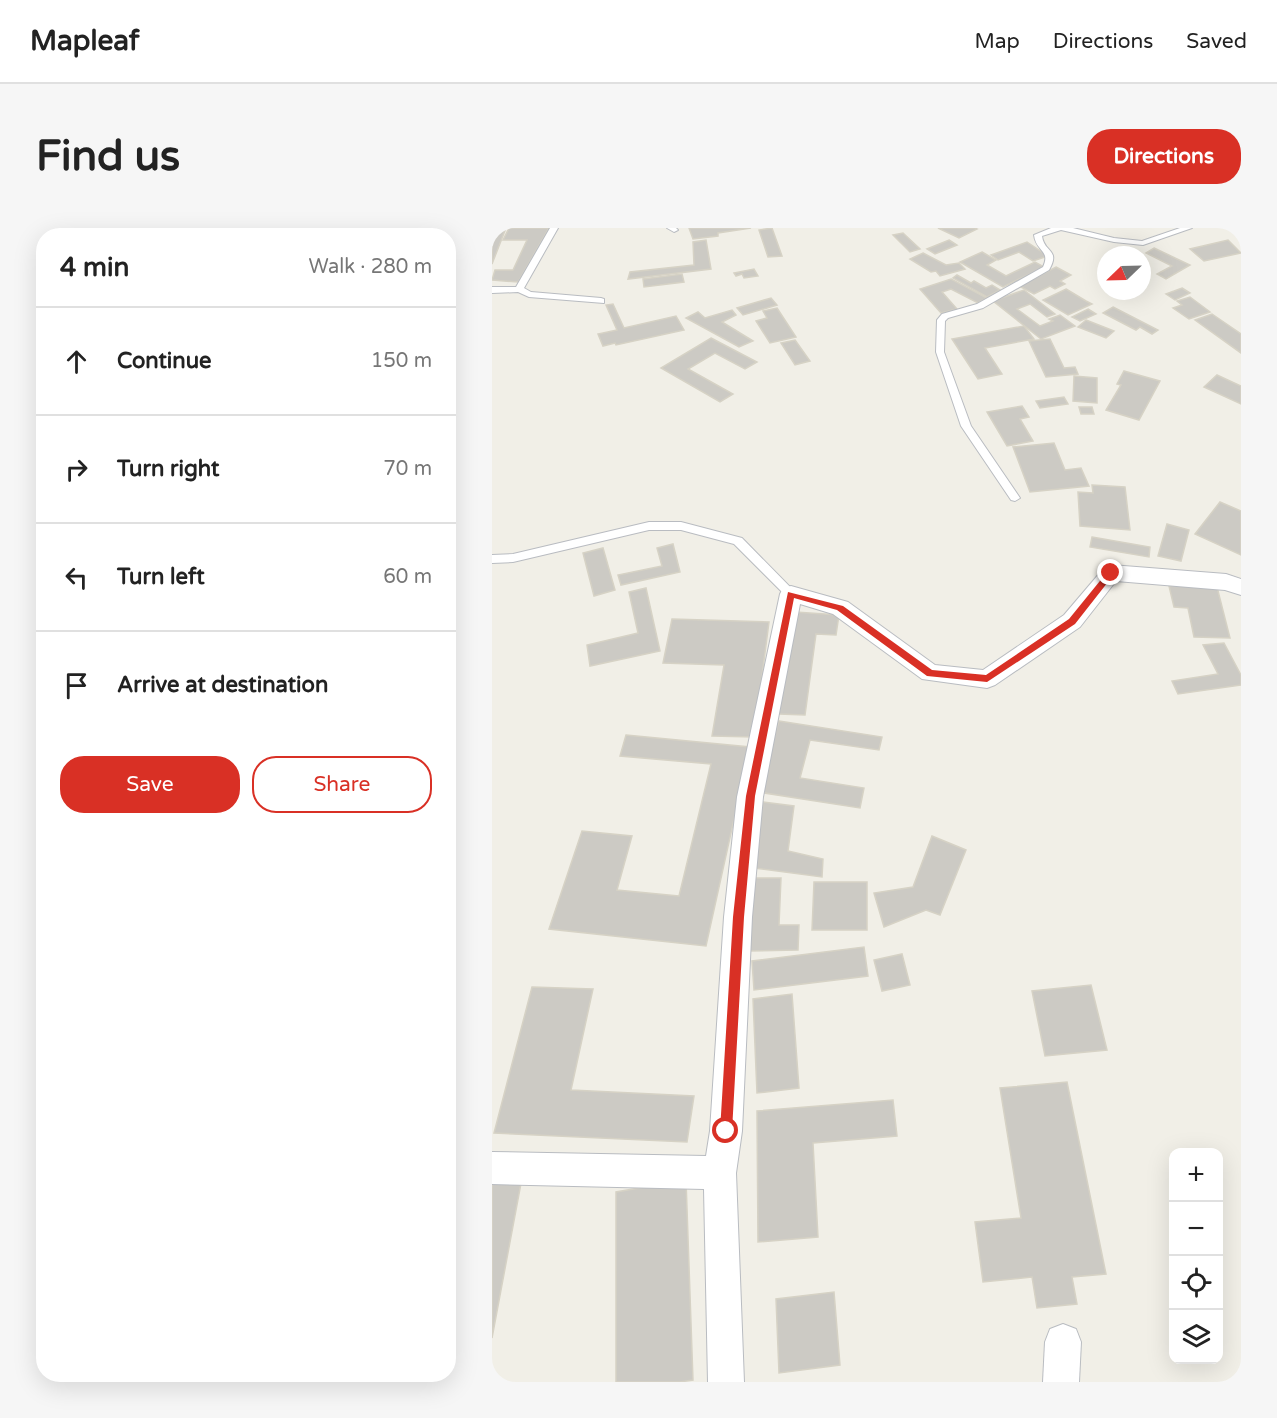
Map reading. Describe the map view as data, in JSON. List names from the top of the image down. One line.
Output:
{"north":"bottom left","page":{"header":"Mapleaf","nav":["Map","Directions","Saved"],"buttons":["Directions",["Save","Share"]],"title":"Find us","heading":["4 min","Walk · 280 m"],"list":[["Continue","150 m"],["Turn right","70 m"],["Turn left","60 m"],"Arrive at destination"],"map_buttons":["+","−"]}}
